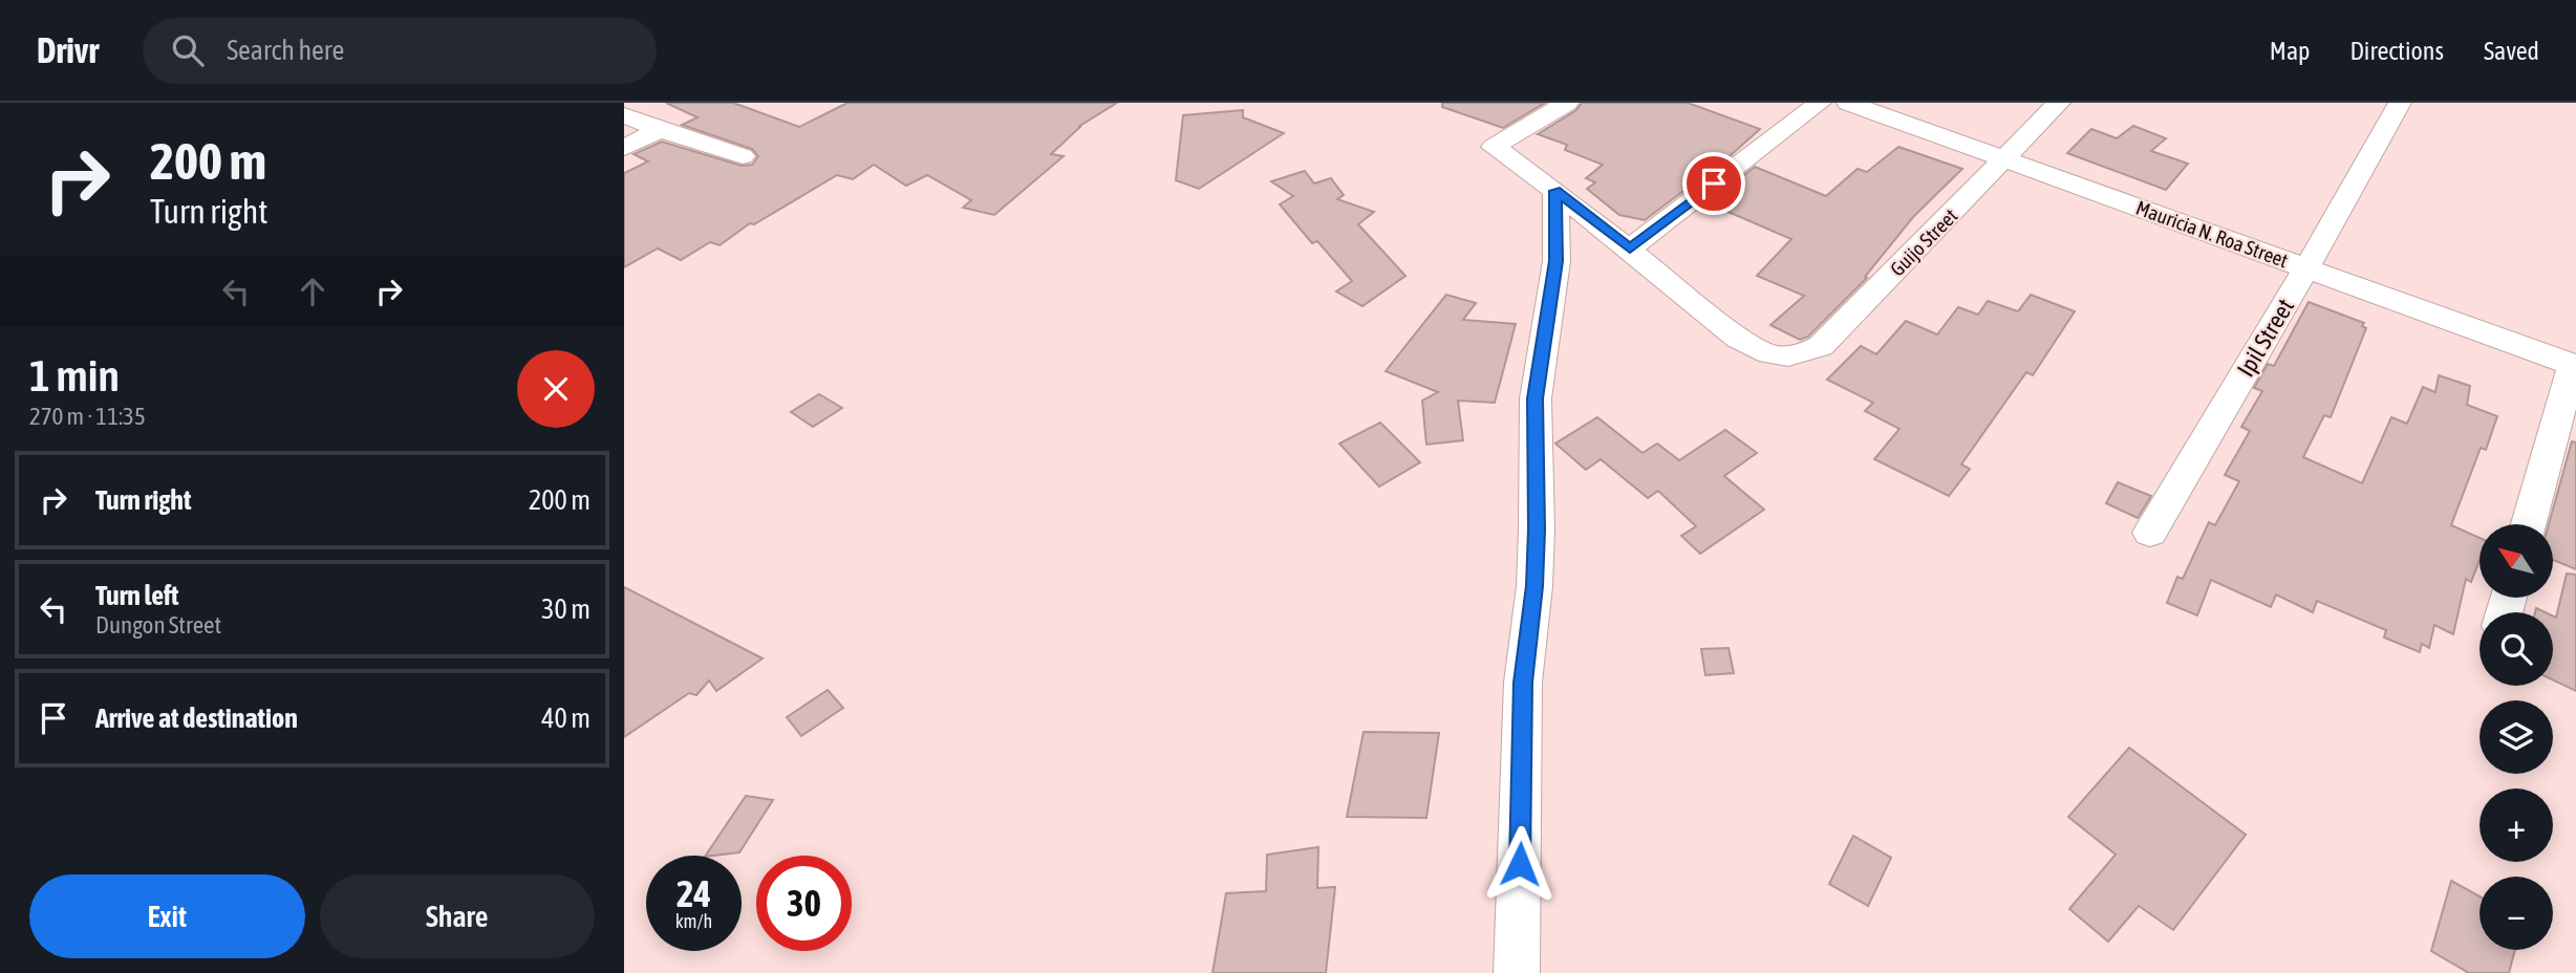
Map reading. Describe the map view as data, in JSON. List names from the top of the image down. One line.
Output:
{"streets":{"street":["Mauricia N. Roa Street","Guijo Street","Ipil Street"]},"crossings":[["Mauricia N. Roa Street","Guijo Street"],["Mauricia N. Roa Street","Ipil Street"]],"north":"top left","page":{"header":"Drivr","search":"Search here","nav":["Map","Directions","Saved"],"turn":["200 m","Turn right"],"heading":["1 min","270 m · 11:35"],"list":[{"name":"Turn right","value":"200 m"},{"name":"Turn left","note":"Dungon Street","value":"30 m"},{"name":"Arrive at destination","value":"40 m"}],"map_buttons":["+","−"],"speed":"24 km/h","limit":"30","buttons":["Exit","Share"]}}
